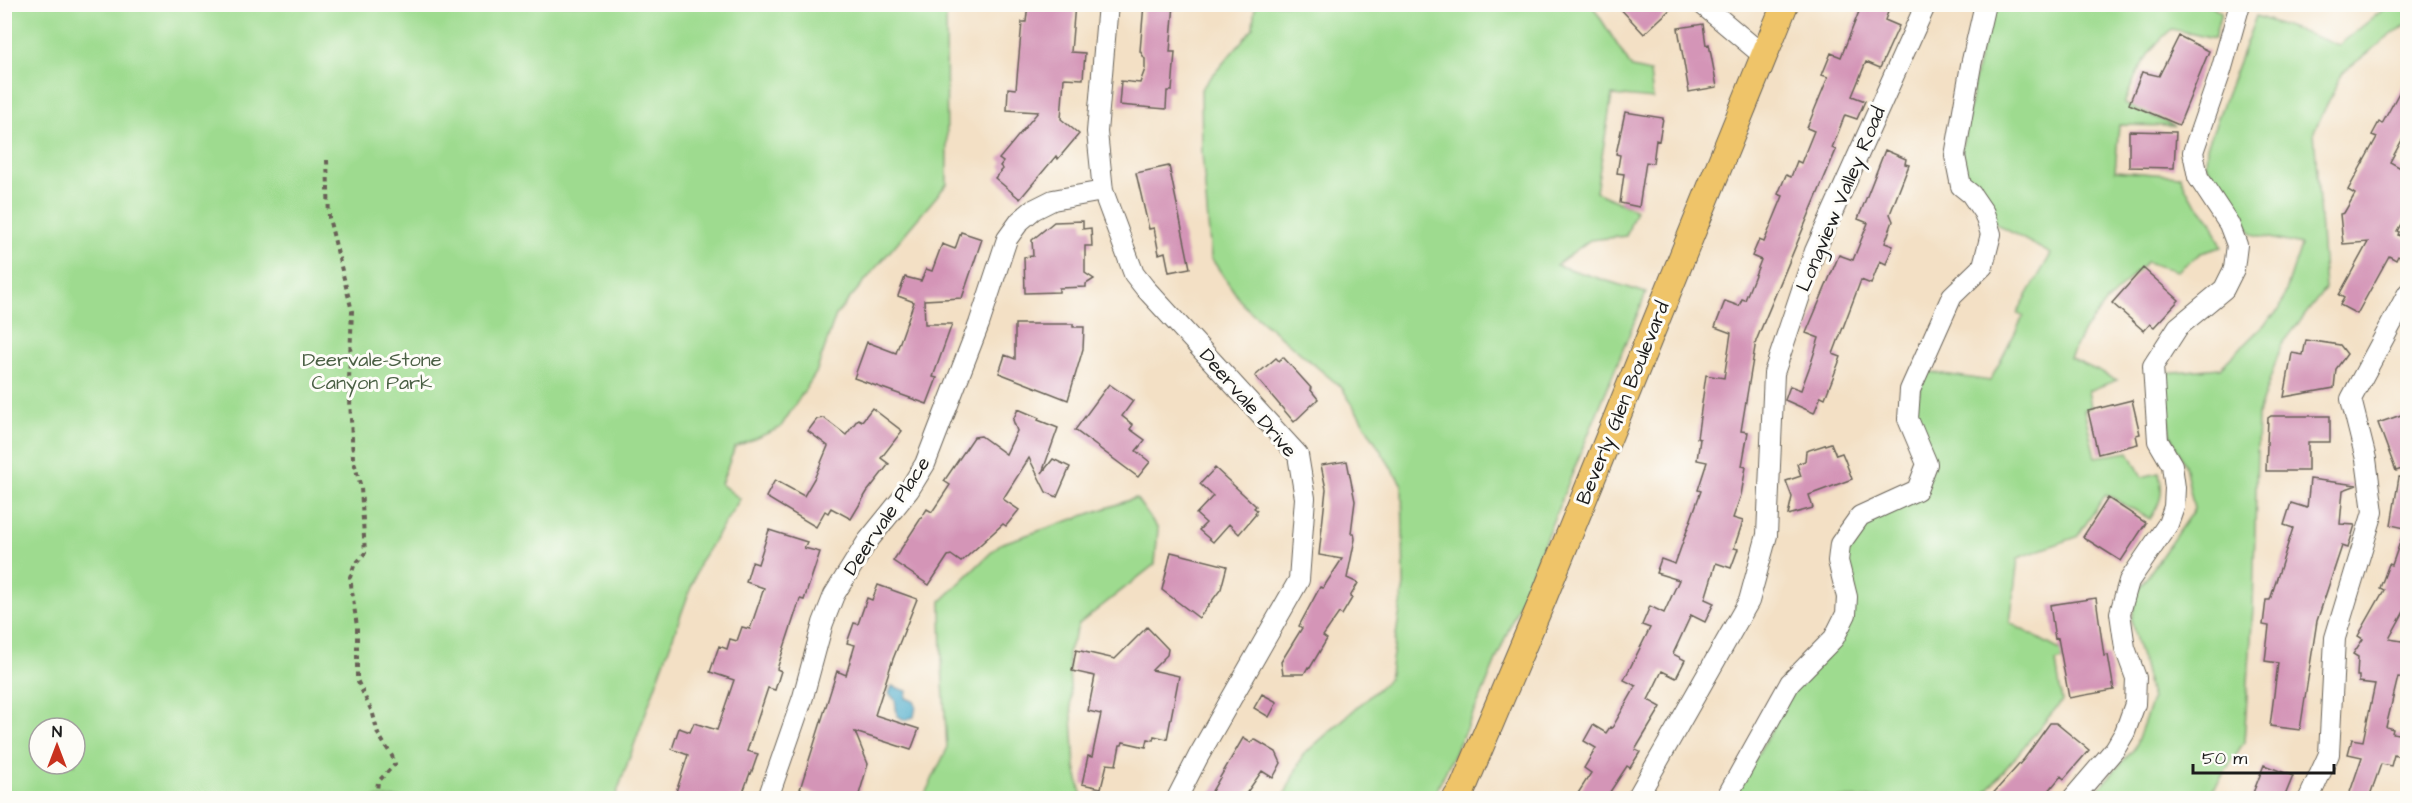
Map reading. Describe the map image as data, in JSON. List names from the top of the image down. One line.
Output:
{"streets":{"main road":["Beverly Glen Boulevard"],"street":["Longview Valley Road","Deervale Drive","Deervale Place"]},"crossings":[["Deervale Drive","Deervale Place"]],"parks":["Deervale-Stone Canyon Park"],"scale_bar":"50 m","north":"top"}
